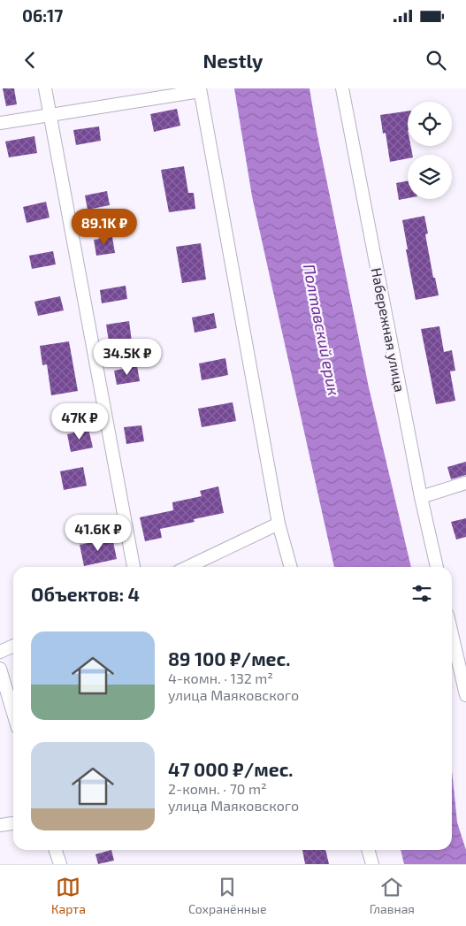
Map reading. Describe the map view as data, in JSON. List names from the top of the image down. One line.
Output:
{"streets":{"street":["Набережная улица"]},"water":["Полтавский ерик"],"page":{"status":"06:17","header":"Nestly","price":["89.1K ₽","34.5K ₽","47K ₽","41.6K ₽"],"heading":"Объектов: 4","list":[{"name":"89 100 ₽/мес.","note":"4-комн. · 132 m² · улица Маяковского"},{"name":"47 000 ₽/мес.","note":"2-комн. · 70 m² · улица Маяковского"}],"tabs":["Карта","Сохранённые","Главная"]}}
